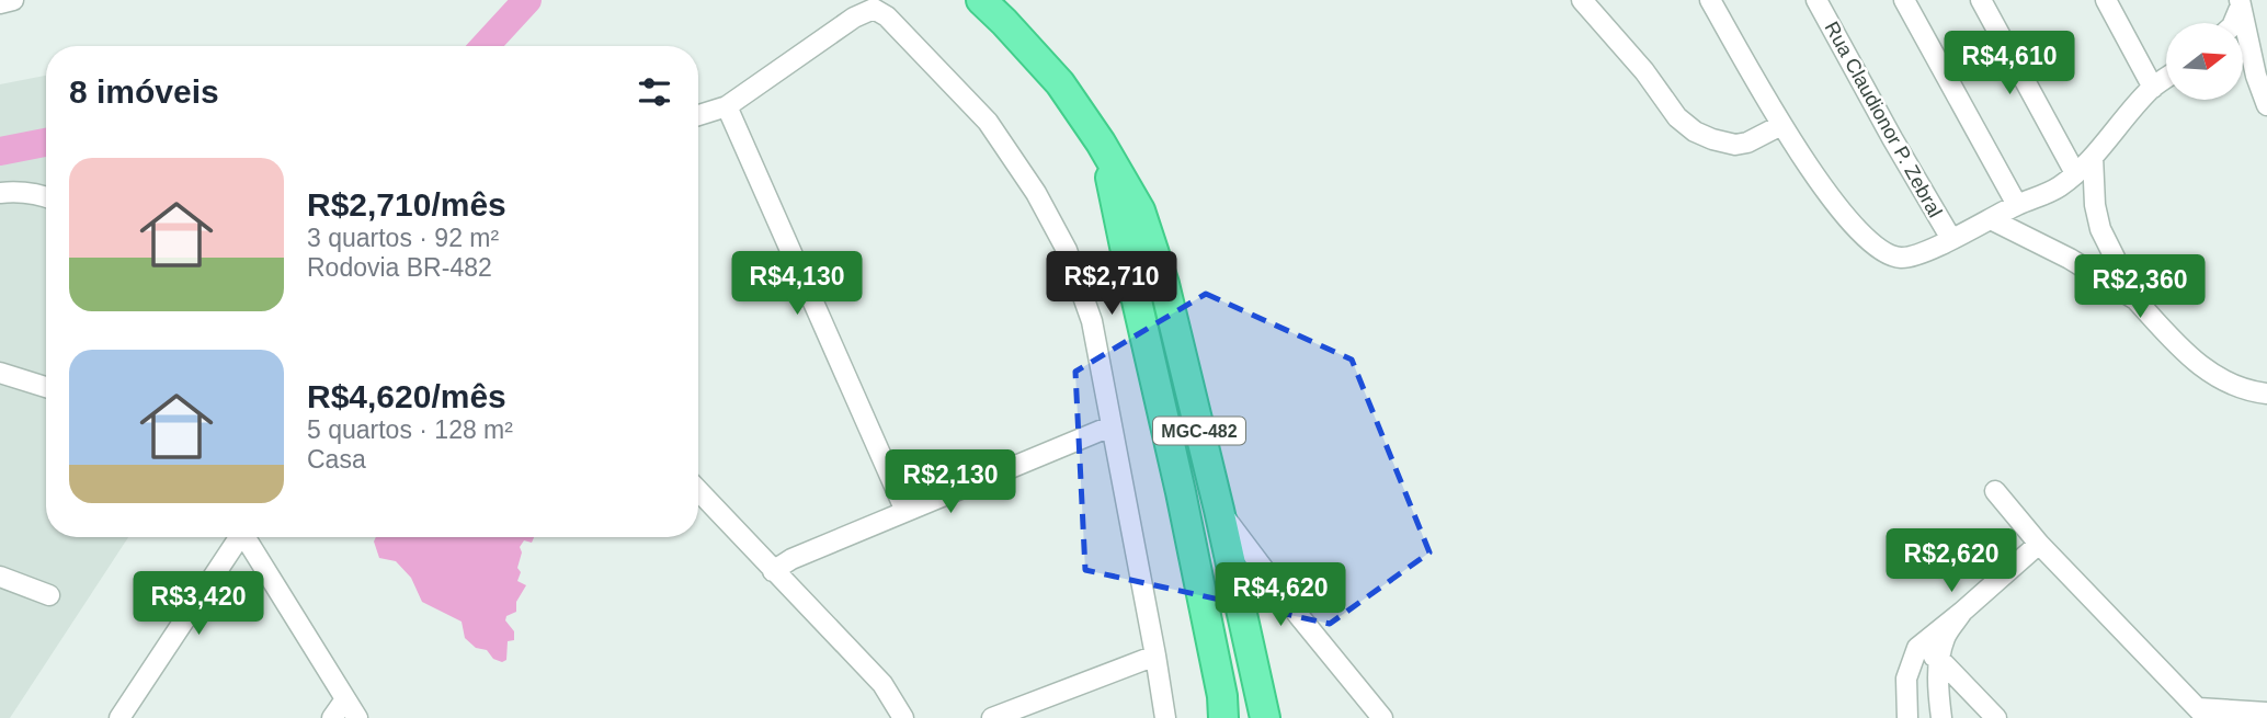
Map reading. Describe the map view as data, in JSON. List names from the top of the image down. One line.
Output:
{"streets":{"highway":["MGC-482"],"street":["Rua Claudionor P. Zebral"]},"north":"right","page":{"price":["R$4,610","R$4,130","R$2,710","R$2,360","R$2,130","R$2,620","R$4,620","R$3,420"],"heading":"8 imóveis","list":[{"name":"R$2,710/mês","note":"3 quartos · 92 m² · Rodovia BR-482"},{"name":"R$4,620/mês","note":"5 quartos · 128 m² · Casa"}]}}
